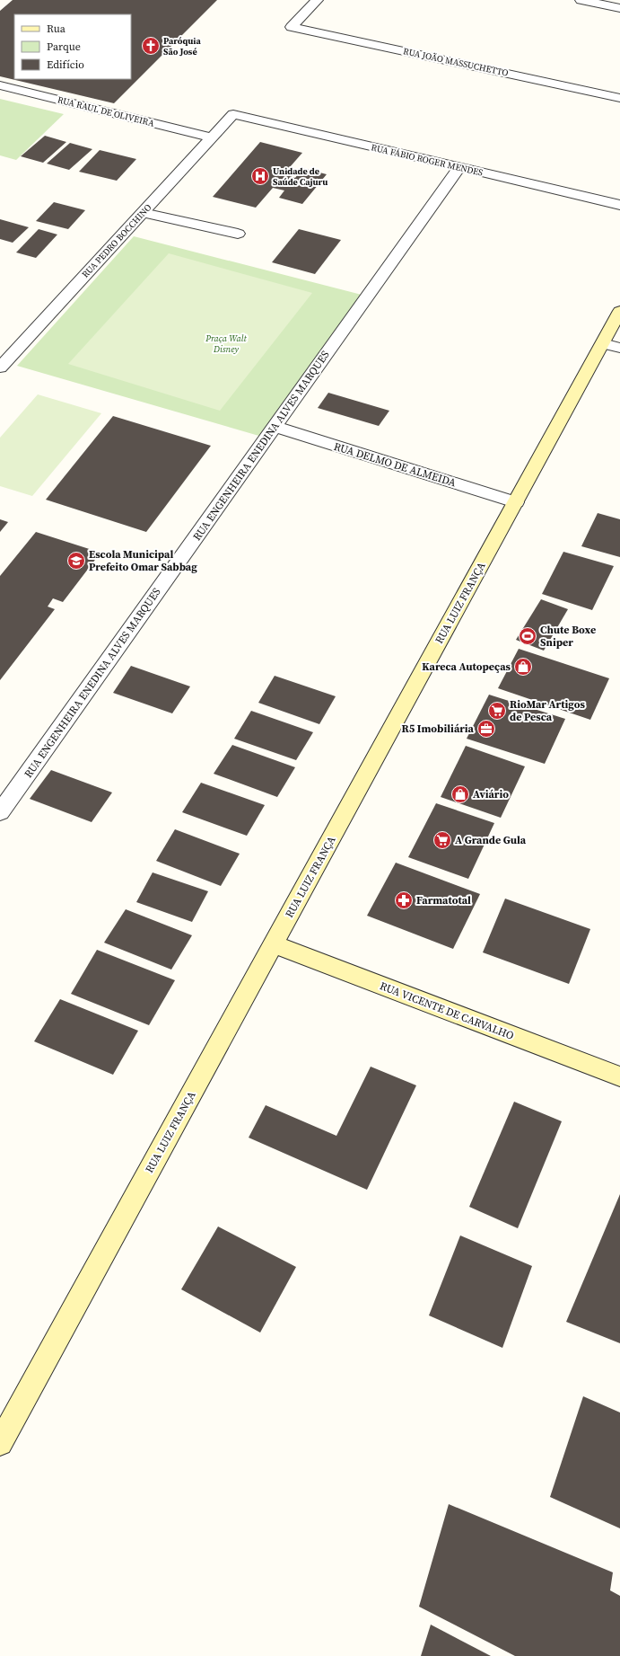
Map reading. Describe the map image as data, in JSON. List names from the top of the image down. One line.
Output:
{"streets":{"main road":["RUA LUIZ FRANÇA","RUA VICENTE DE CARVALHO"],"street":["RUA JOÃO MASSUCHETTO","RUA RAUL DE OLIVEIRA","RUA FÁBIO ROGER MENDES","RUA PEDRO BOCCHINO","RUA ENGENHEIRA ENEDINA ALVES MARQUES","RUA DELMO DE ALMEIDA"]},"crossings":[["RUA RAUL DE OLIVEIRA","RUA PEDRO BOCCHINO"],["RUA FÁBIO ROGER MENDES","RUA PEDRO BOCCHINO"],["RUA FÁBIO ROGER MENDES","RUA ENGENHEIRA ENEDINA ALVES MARQUES"],["RUA ENGENHEIRA ENEDINA ALVES MARQUES","RUA DELMO DE ALMEIDA"],["RUA DELMO DE ALMEIDA","RUA LUIZ FRANÇA"],["RUA LUIZ FRANÇA","RUA VICENTE DE CARVALHO"]],"parks":["Praça Walt Disney"],"places":{"church":["Paróquia São José"],"hospital":["Unidade de Saúde Cajuru"],"school or university":["Escola Municipal Prefeito Omar Sabbag"],"sports":["Chute Boxe Sniper"],"shop":["Kareca Autopeças","Aviário"],"supermarket":["RioMar Artigos de Pesca","A Grande Gula"],"office":["R5 Imobiliária"],"pharmacy":["Farmatotal"]},"legend":["Rua","Parque","Edifício"]}
